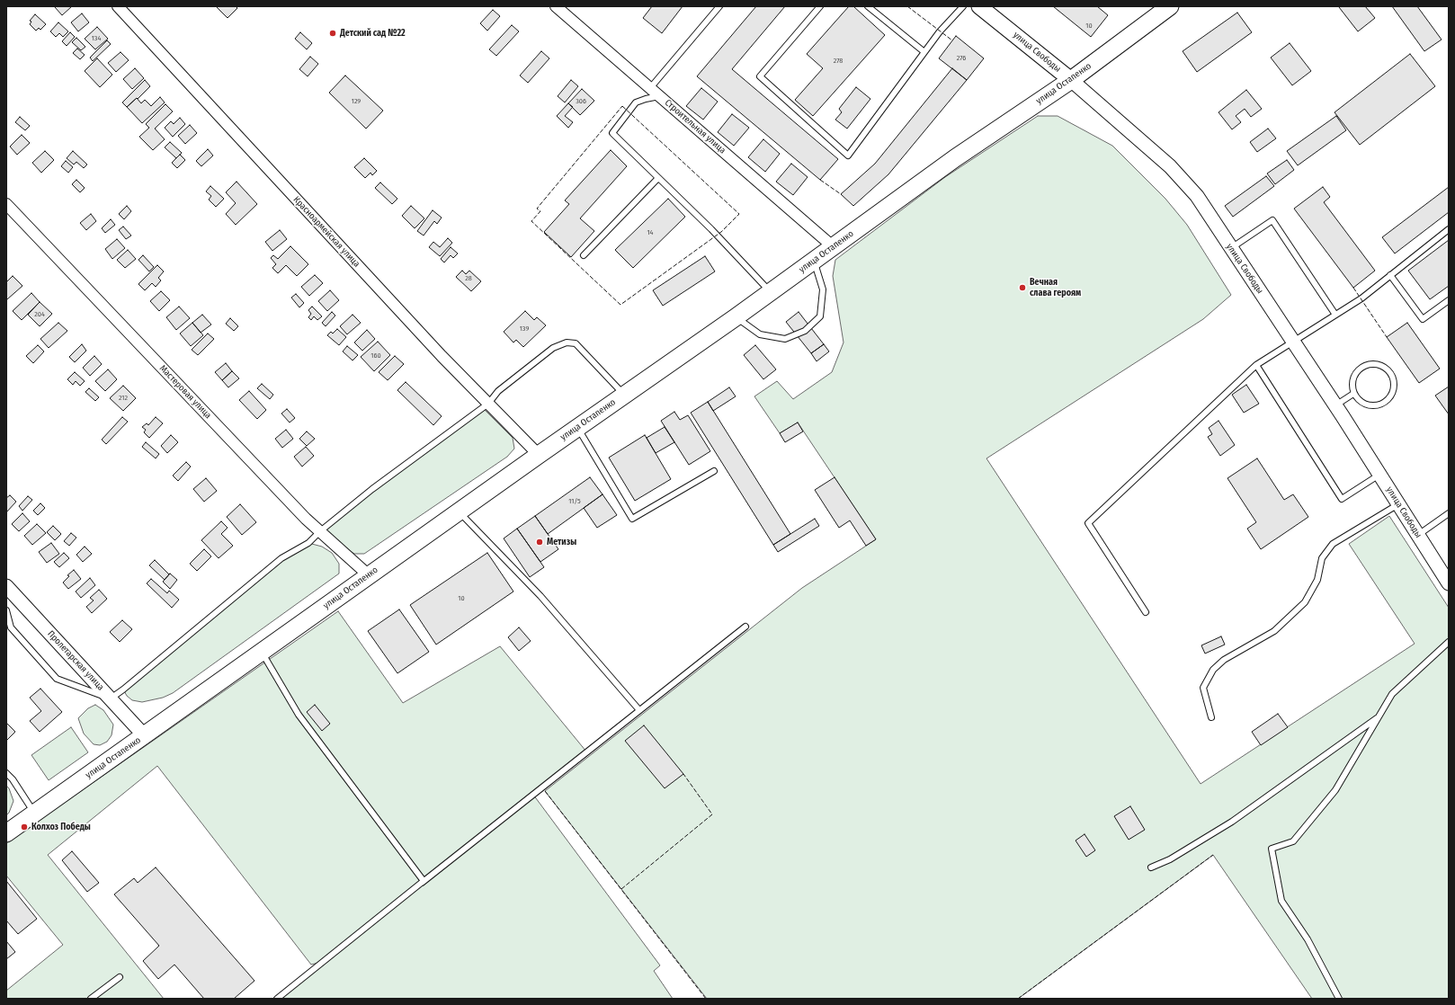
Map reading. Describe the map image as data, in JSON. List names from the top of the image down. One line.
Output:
{"streets":{"main road":["улица Свободы","улица Остапенко"],"street":["Строительная улица","Красноармейская улица","Мастеровая улица","Пролетарская улица"]},"crossings":[["улица Свободы","улица Остапенко"],["улица Остапенко","Строительная улица"],["улица Остапенко","Красноармейская улица"],["улица Остапенко","Мастеровая улица"],["улица Остапенко","Пролетарская улица"]],"places":["Детский сад №22","Вечная слава героям","Метизы","Колхоз Победы"],"house_numbers":["10","134","276","278","129","306","14","28","204","139","160","212","11/5","10"]}
